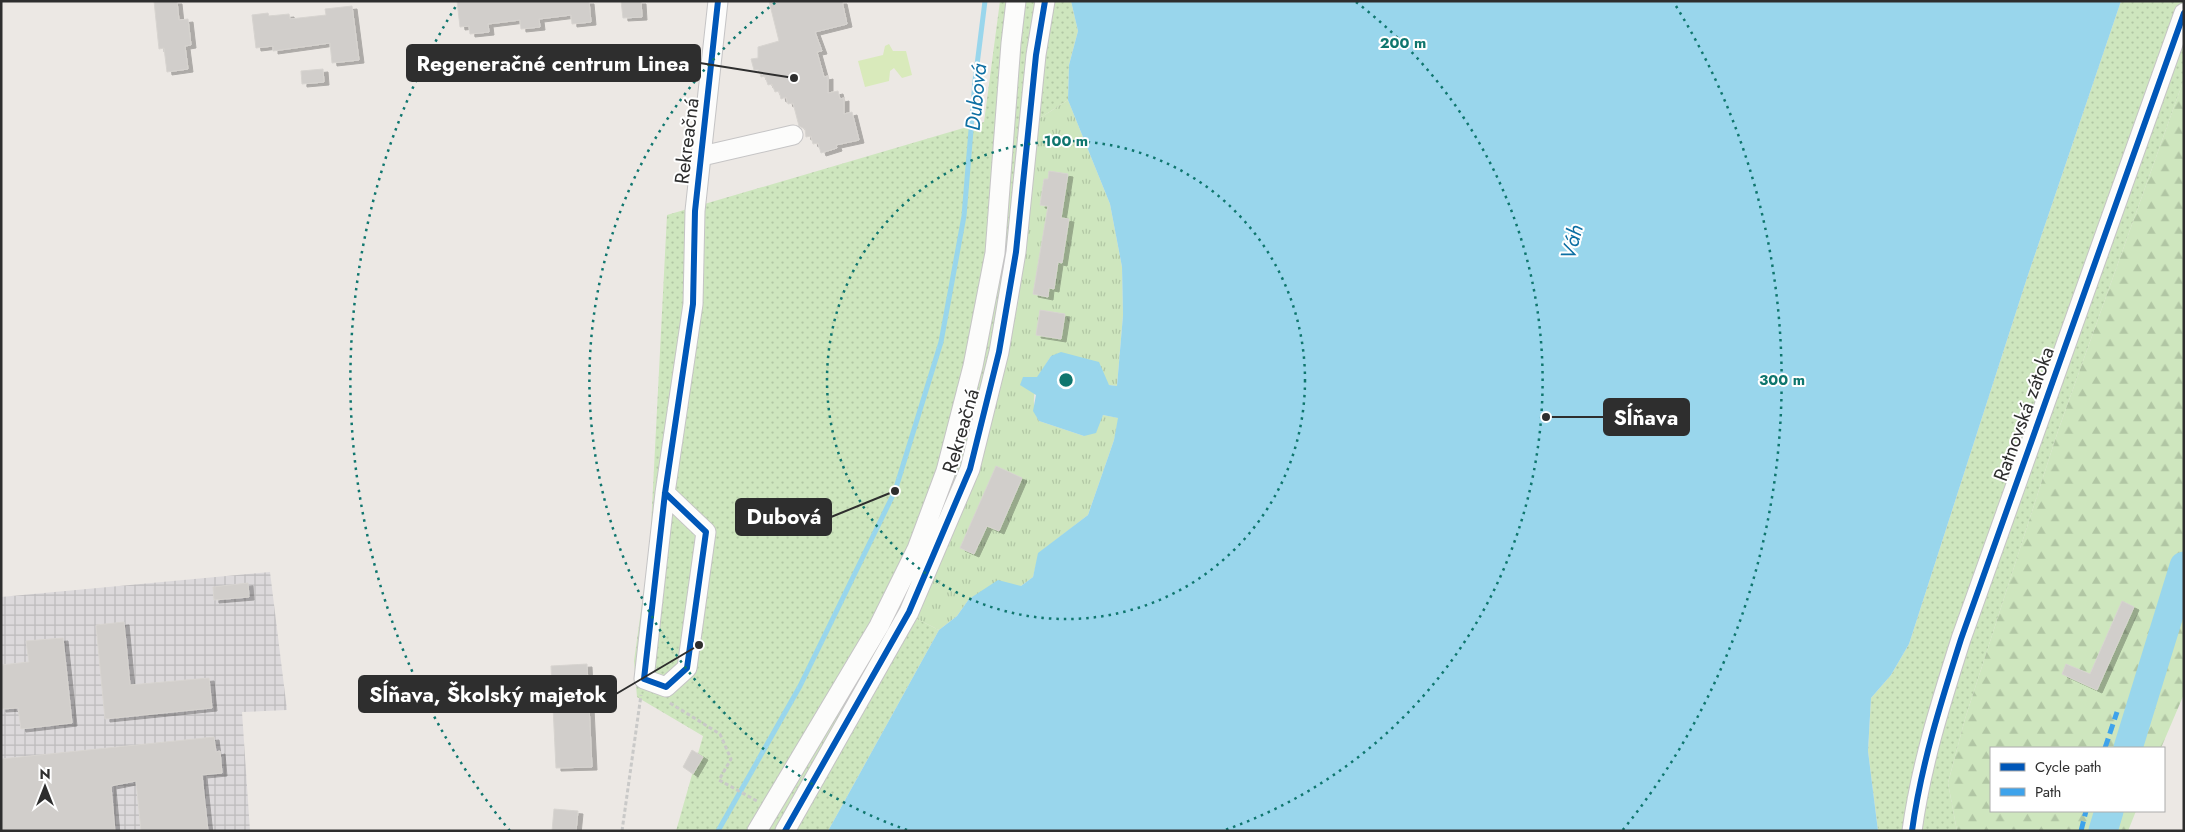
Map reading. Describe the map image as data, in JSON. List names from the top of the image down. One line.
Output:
{"streets":{"street":["Rekreačná","Ratnovská zátoka"]},"water":["Dubová","Váh"],"places":["Regeneračné centrum Linea","Sĺňava","Dubová","Sĺňava, Školský majetok"],"legend":["Cycle path","Path"],"north":"top","rings":["200 m","100 m","300 m"]}
